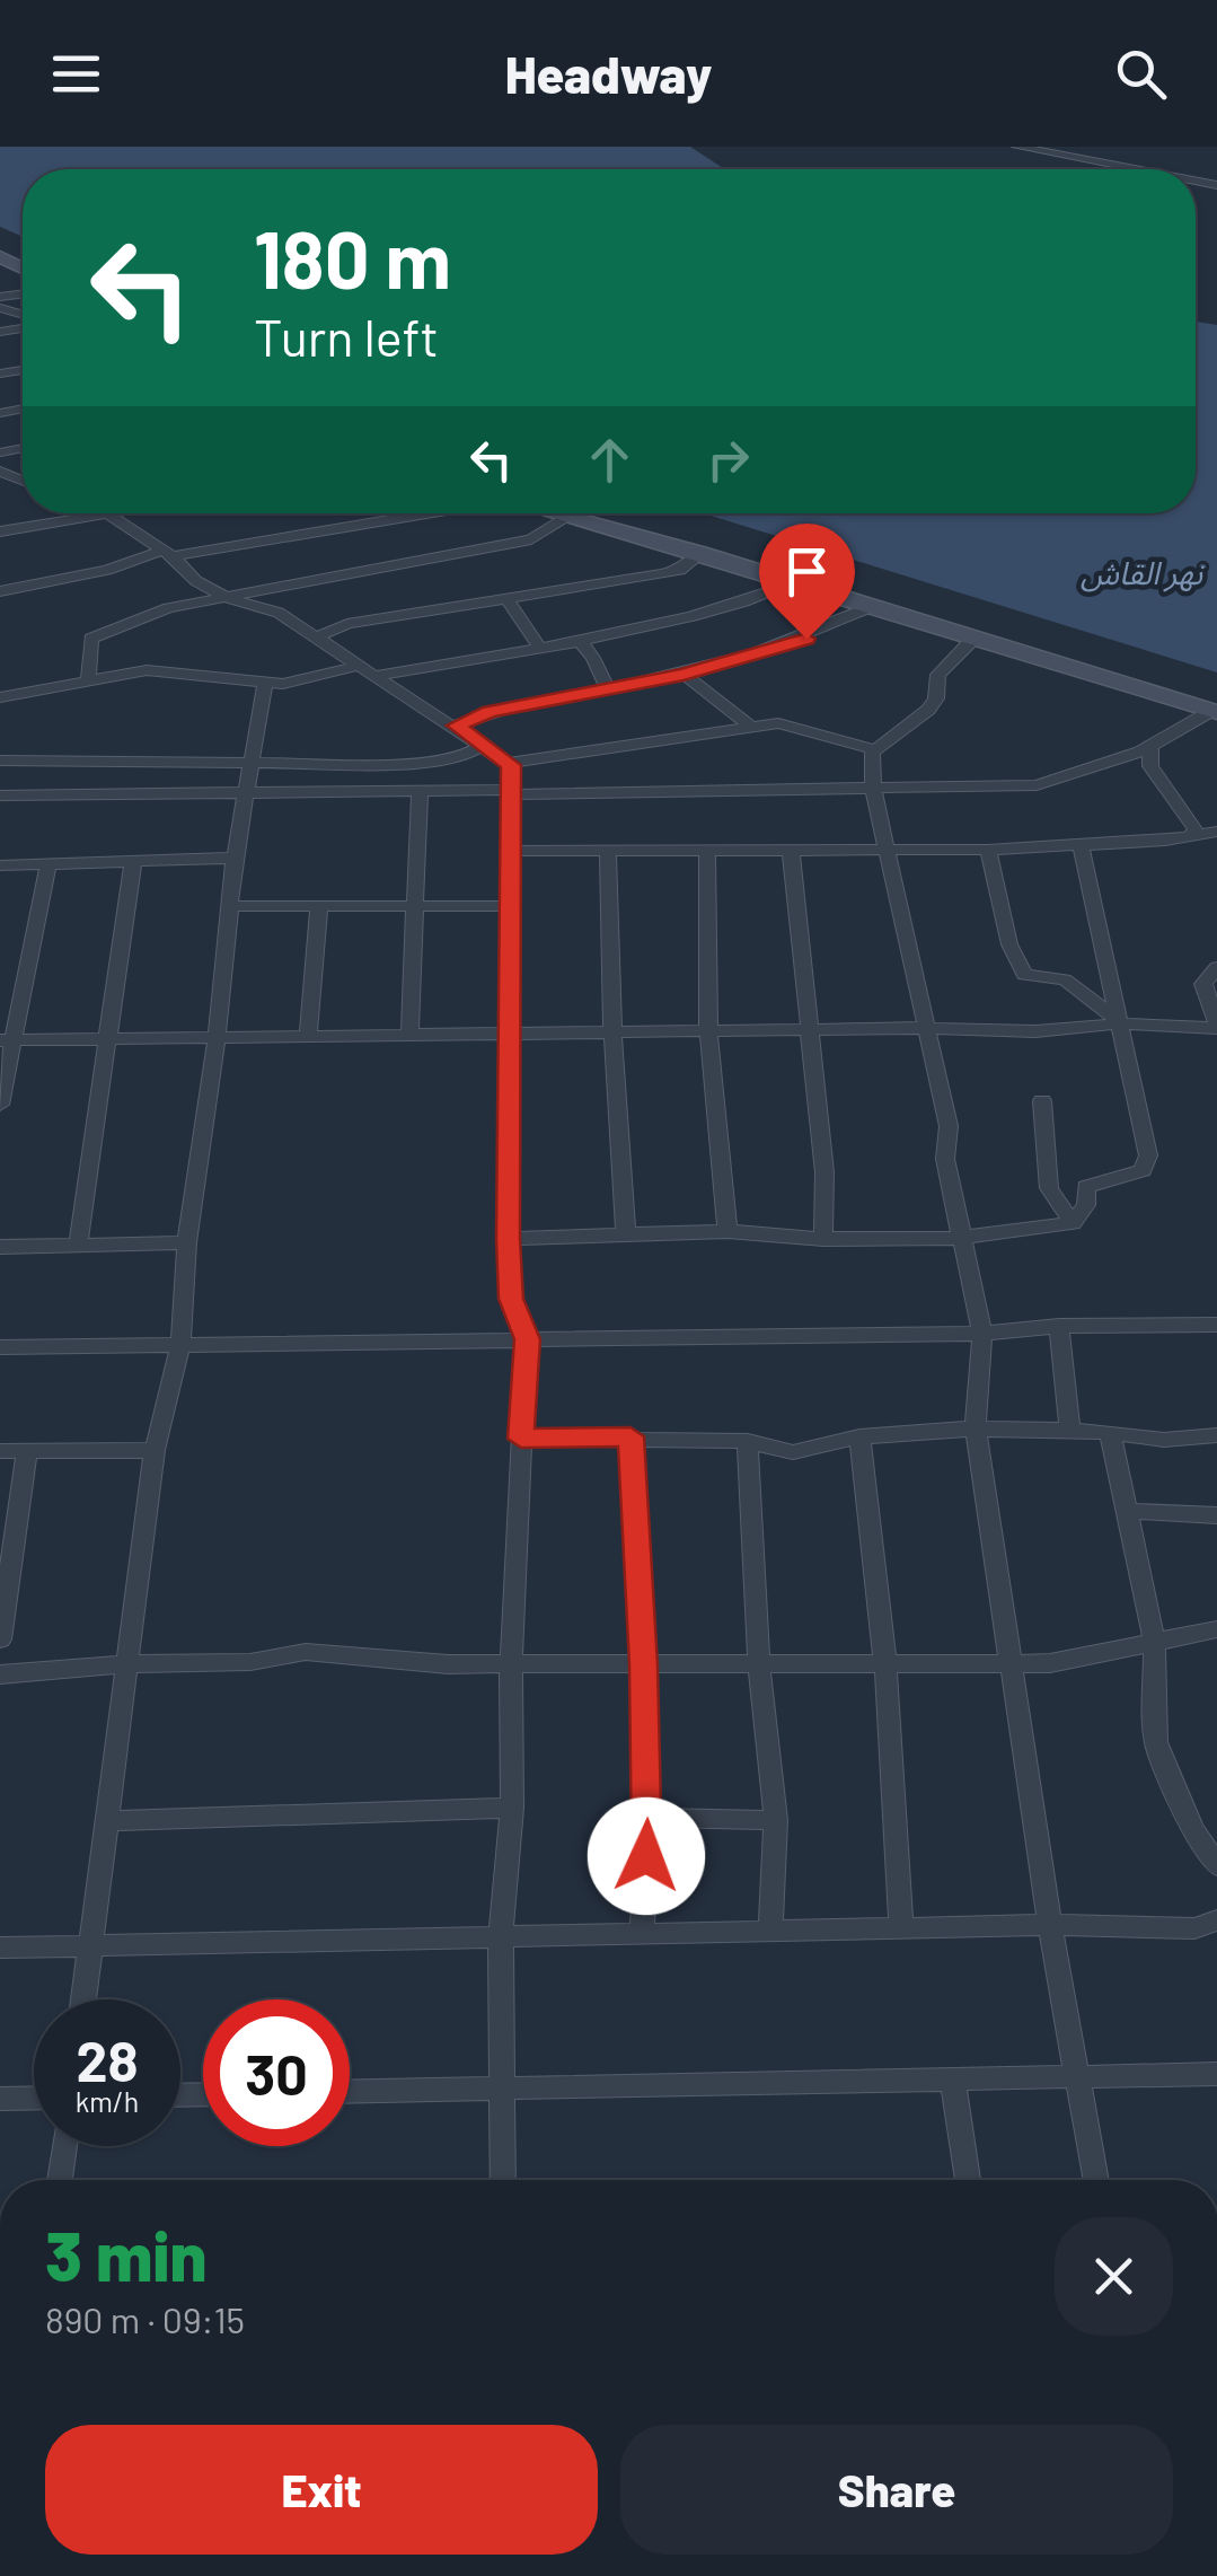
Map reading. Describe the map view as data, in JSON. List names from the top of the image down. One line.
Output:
{"water":["نهر القاش"],"page":{"header":"Headway","turn":["180 m","Turn left"],"speed":"28 km/h","limit":"30","heading":["3 min","890 m · 09:15"],"buttons":["Exit","Share"]}}
